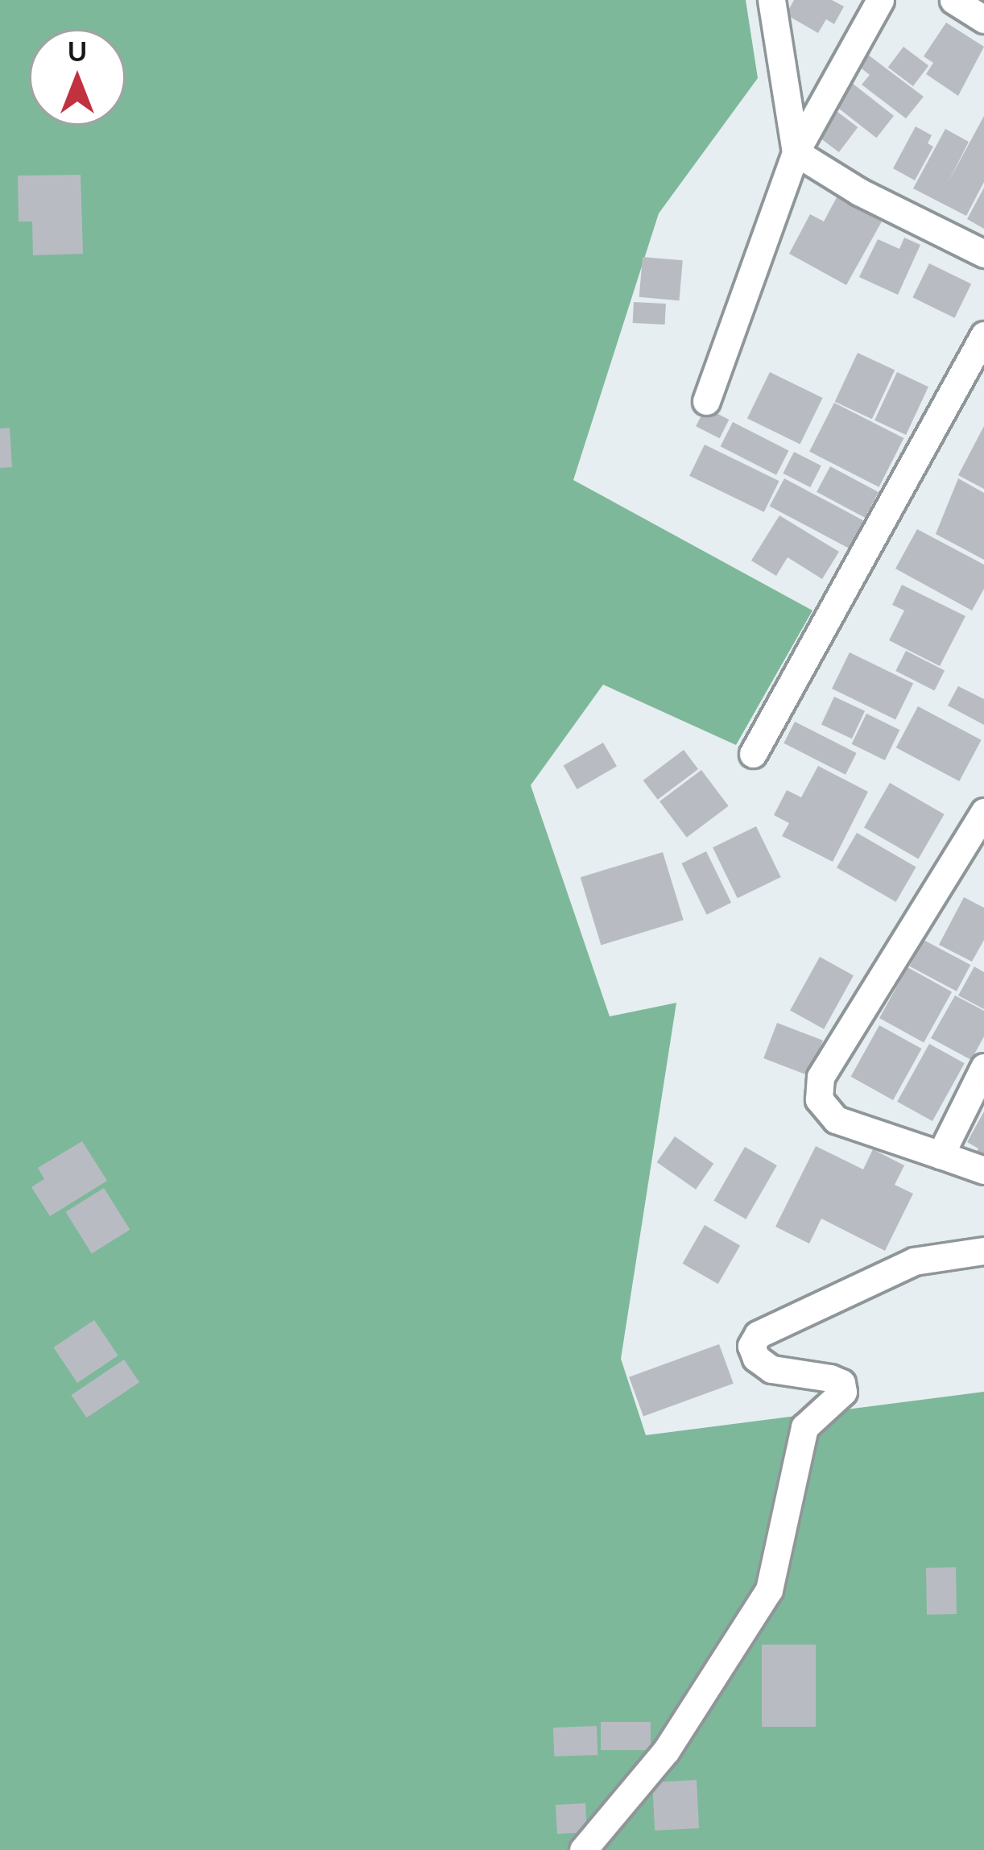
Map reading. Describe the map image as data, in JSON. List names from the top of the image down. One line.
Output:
{"north":"top"}
